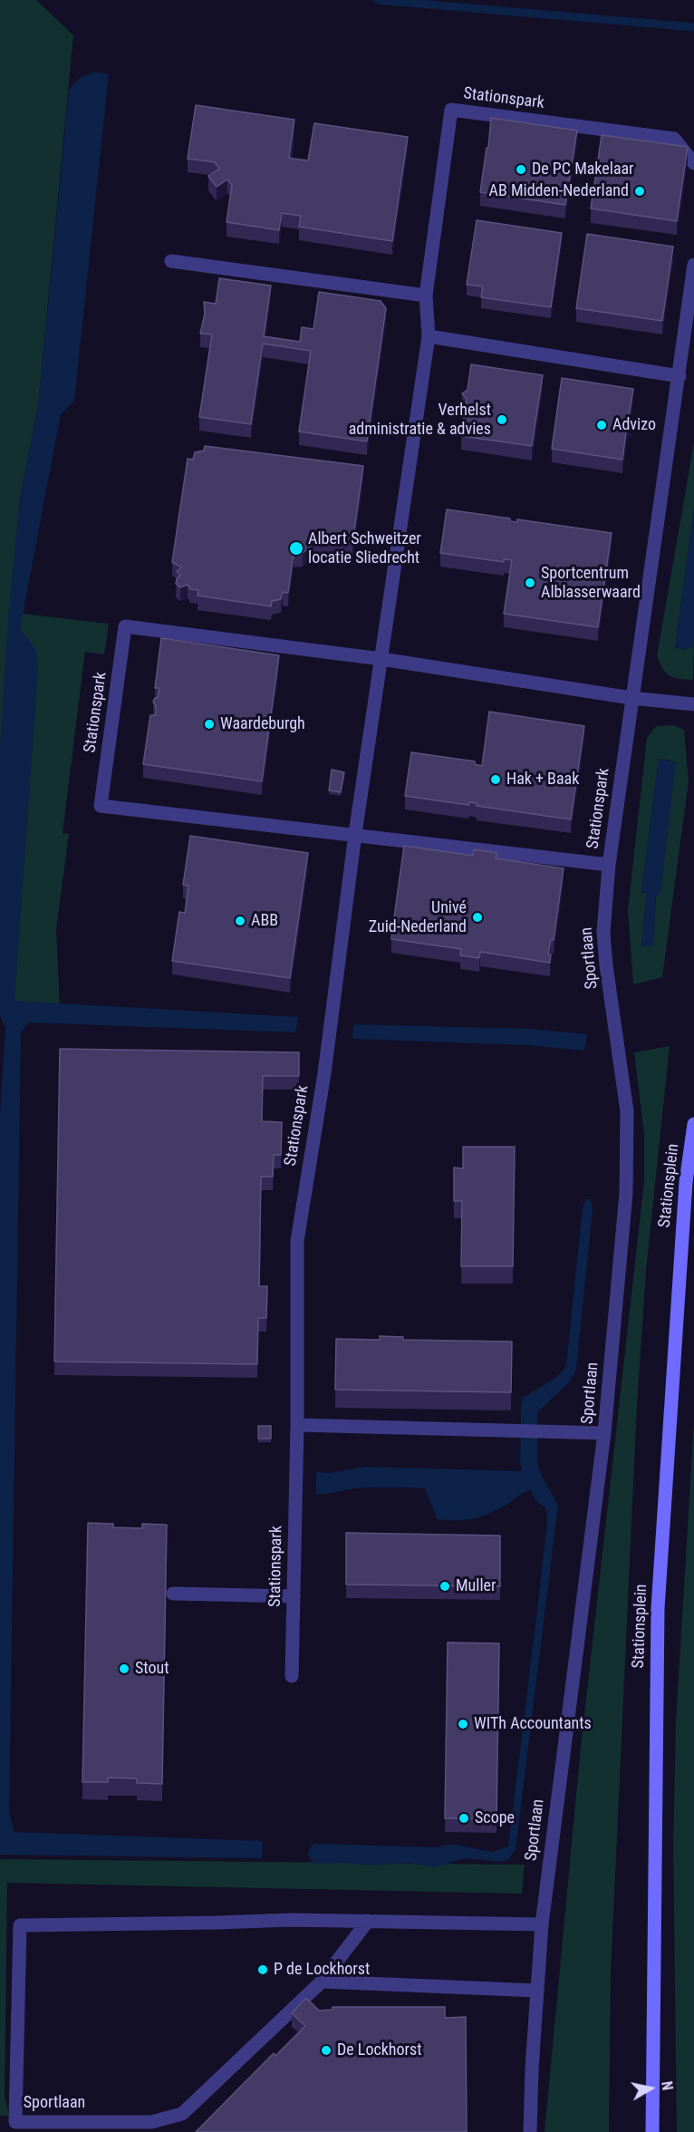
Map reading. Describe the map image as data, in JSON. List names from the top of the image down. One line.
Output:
{"streets":{"main road":["Stationsplein"],"street":["Stationspark","Sportlaan"]},"crossings":[["Stationspark","Sportlaan"]],"places":["De PC Makelaar","AB Midden-Nederland","Verhelst administratie & advies","Advizo","Albert Schweitzer locatie Sliedrecht","Sportcentrum Alblasserwaard","Waardeburgh","Hak + Baak","Univé Zuid-Nederland","ABB","Muller","Stout","WITh Accountants","Scope","P de Lockhorst","De Lockhorst"],"north":"right"}
